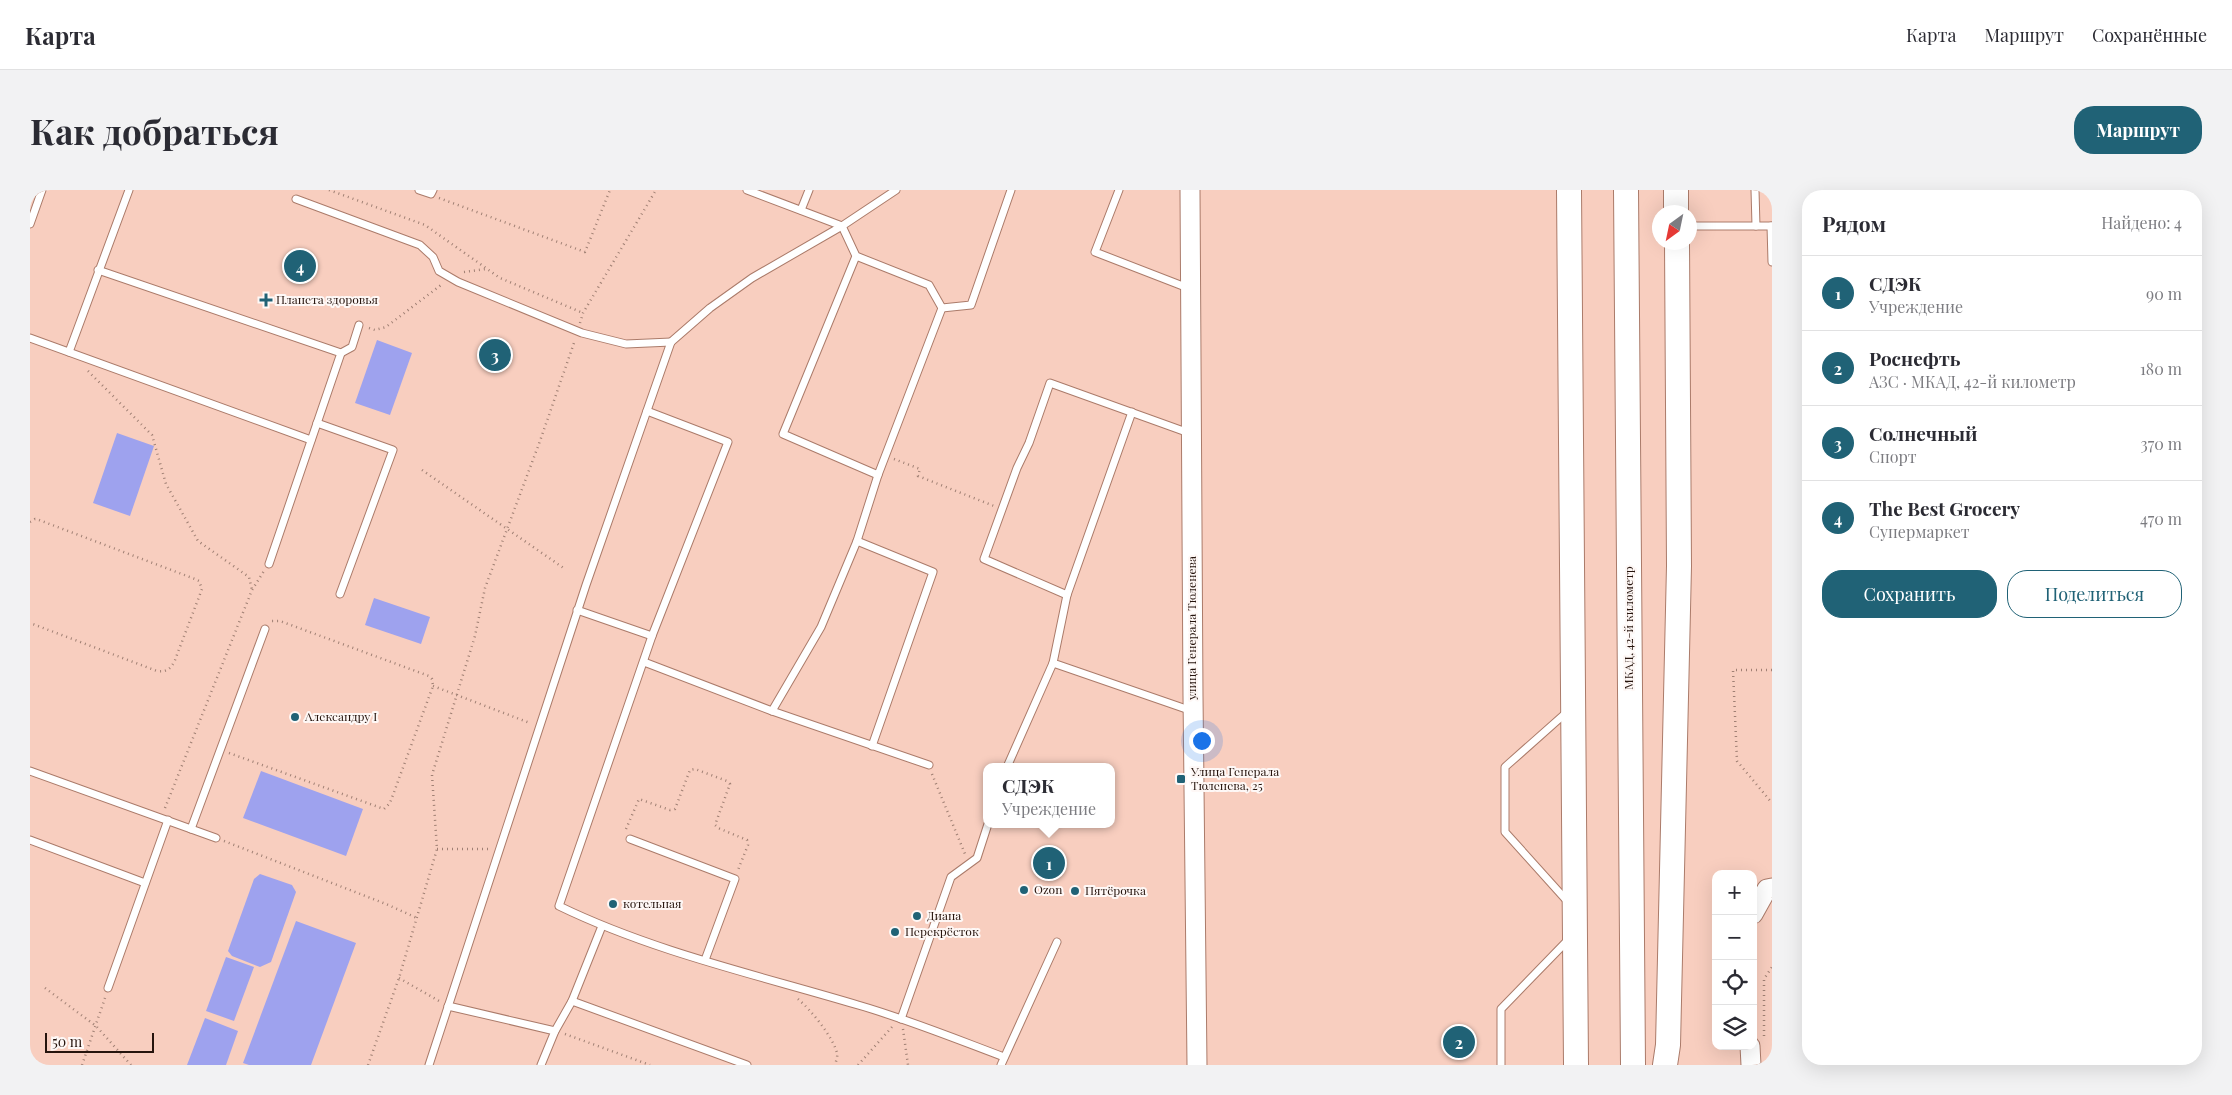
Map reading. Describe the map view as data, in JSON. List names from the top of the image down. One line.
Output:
{"streets":{"highway":["МКАД, 42-й километр"],"street":["улица Генерала Тюленева"]},"places":{"health":["Планета здоровья"],"other":["Александру I","Ozon","Пятёрочка","котельная","Диана","Перекрёсток"],"transit":["Улица Генерала Тюленева, 25"]},"scale_bar":"50 m","north":"bottom left","page":{"header":"Карта","nav":["Карта","Маршрут","Сохранённые"],"buttons":["Маршрут",["Сохранить","Поделиться"]],"title":"Как добраться","heading":["Рядом","Найдено: 4"],"pins":["4","3","1","2"],"list":[{"mark":"1","name":"СДЭК","note":"Учреждение","value":"90 m"},{"mark":"2","name":"Роснефть","note":"АЗС · МКАД, 42-й километр","value":"180 m"},{"mark":"3","name":"Солнечный","note":"Спорт","value":"370 m"},{"mark":"4","name":"The Best Grocery","note":"Супермаркет","value":"470 m"}],"popup":["СДЭК","Учреждение"],"map_buttons":["+","−"],"scale":"50 m"}}
